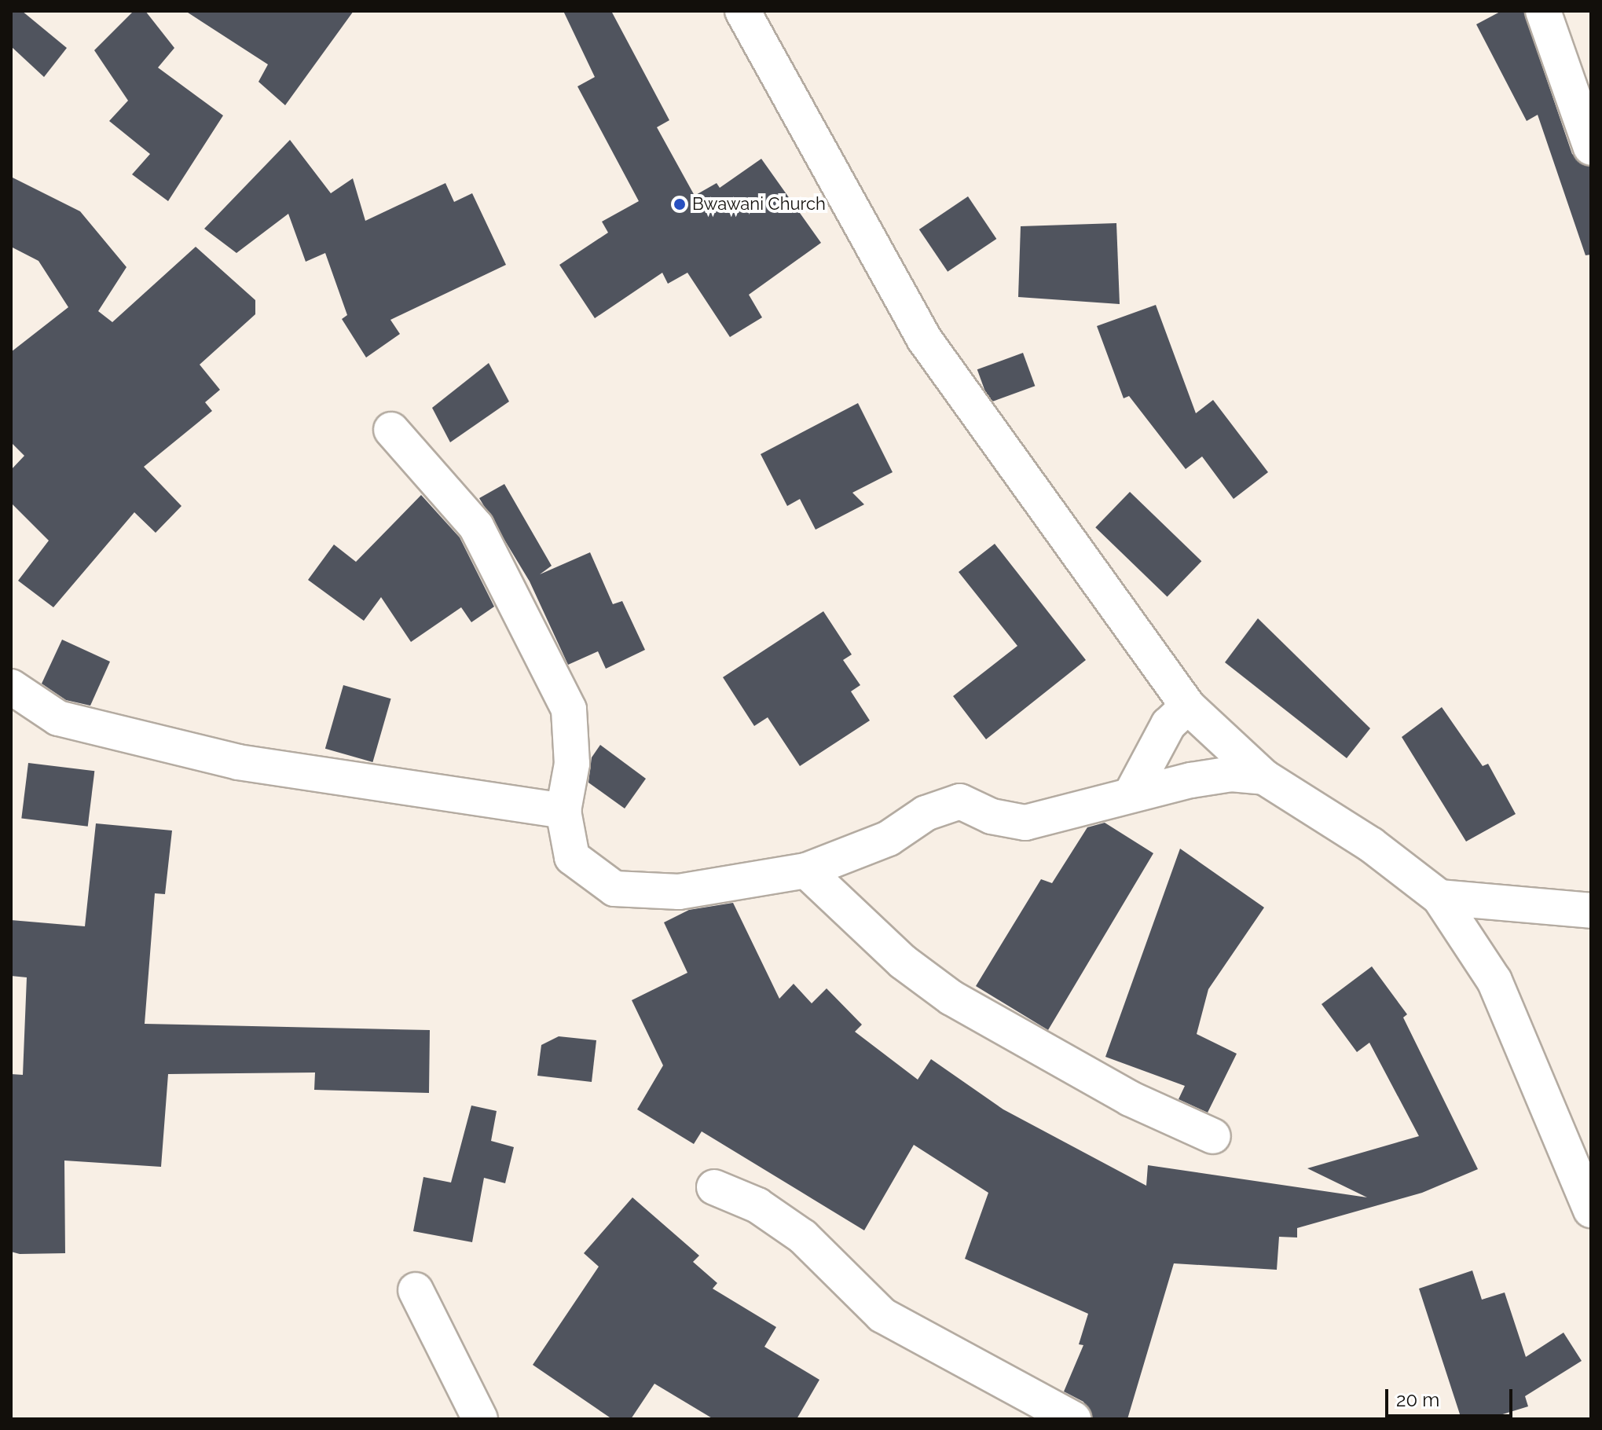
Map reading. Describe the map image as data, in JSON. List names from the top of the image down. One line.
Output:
{"places":["Bwawani Church"],"scale_bar":"20 m"}
